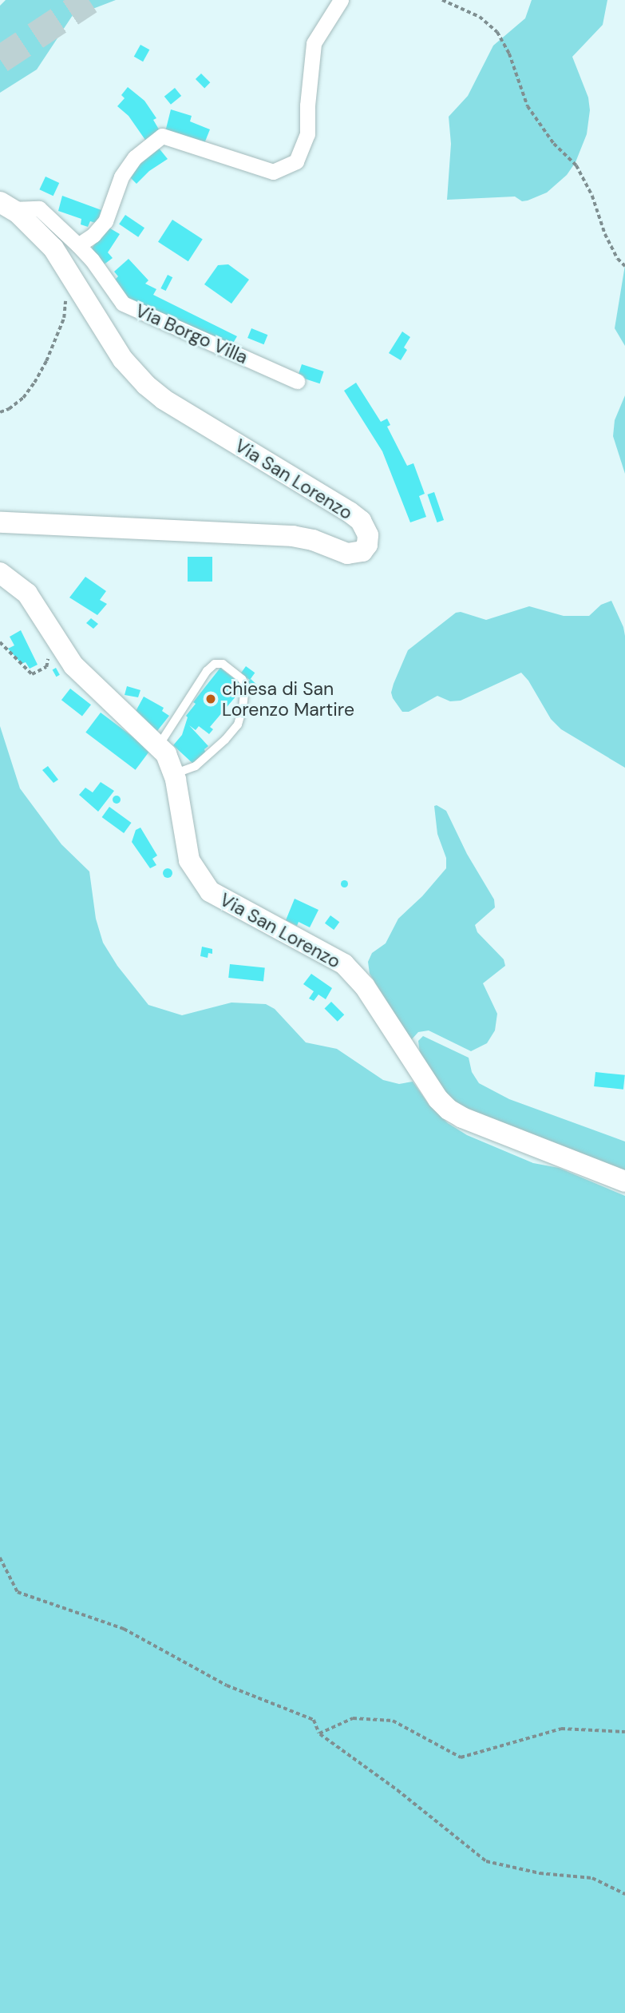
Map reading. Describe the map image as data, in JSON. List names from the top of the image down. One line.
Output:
{"streets":{"street":["Via Borgo Villa","Via San Lorenzo"]},"crossings":[["Via Borgo Villa","Via San Lorenzo"]],"places":["chiesa di San Lorenzo Martire"]}
